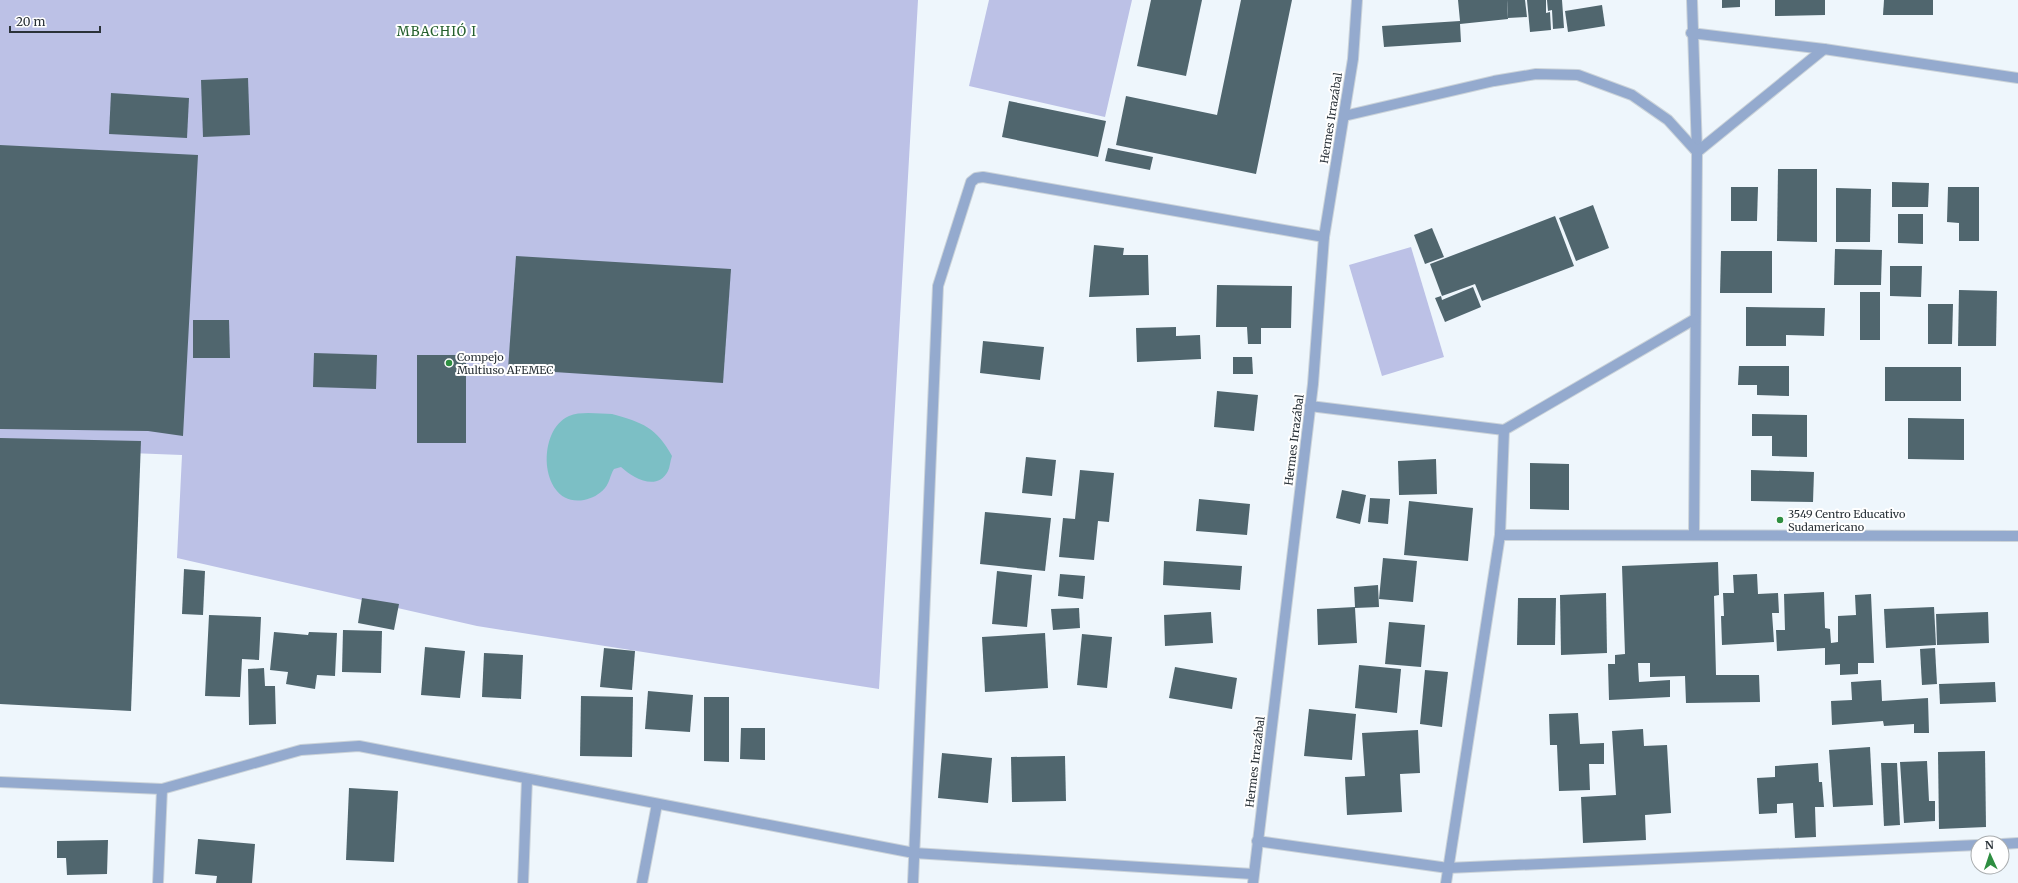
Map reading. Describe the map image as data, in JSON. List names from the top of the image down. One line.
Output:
{"streets":{"street":["Hermes Irrazábal"]},"districts":["MBACHIÓ I"],"places":["Compejo Multiuso AFEMEC","3549 Centro Educativo Sudamericano"],"scale_bar":"20 m","north":"top"}
